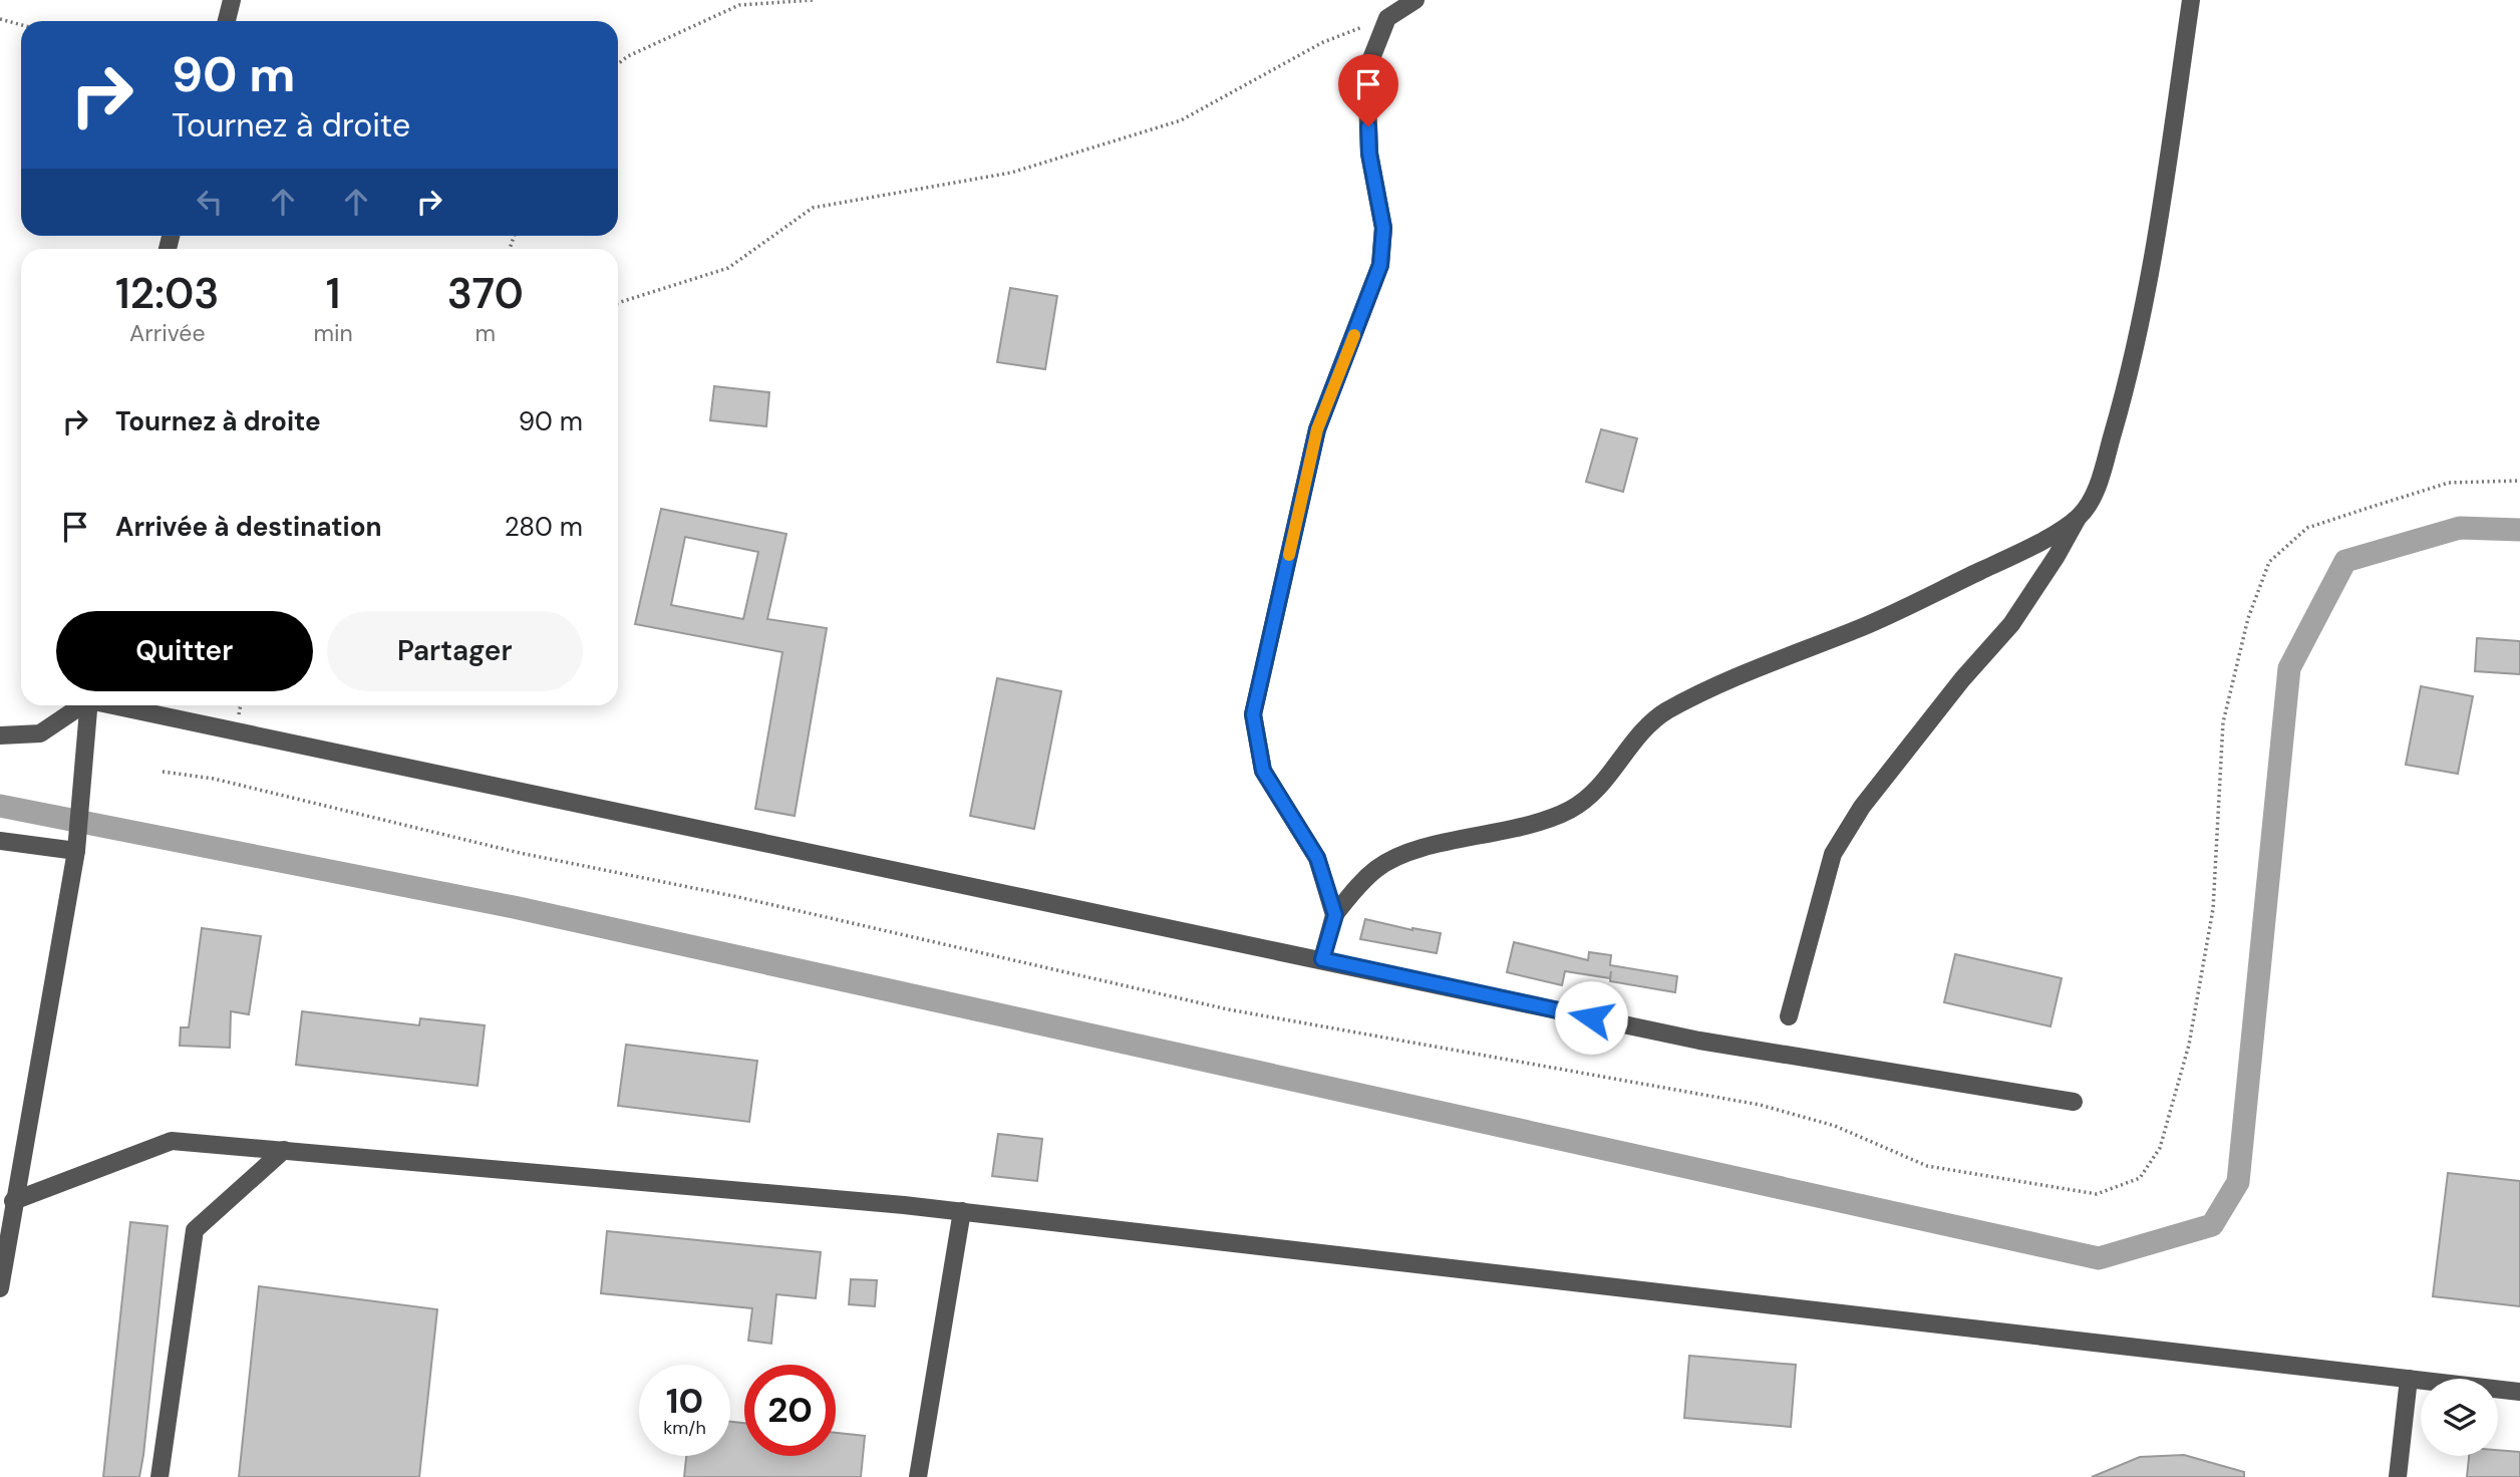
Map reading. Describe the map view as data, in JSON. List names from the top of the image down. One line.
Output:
{"page":{"turn":["90 m","Tournez à droite"],"eta":["12:03","Arrivée","1","min","370","m"],"list":[{"name":"Tournez à droite","value":"90 m"},{"name":"Arrivée à destination","value":"280 m"}],"buttons":["Quitter","Partager"],"speed":"10 km/h","limit":"20"}}
